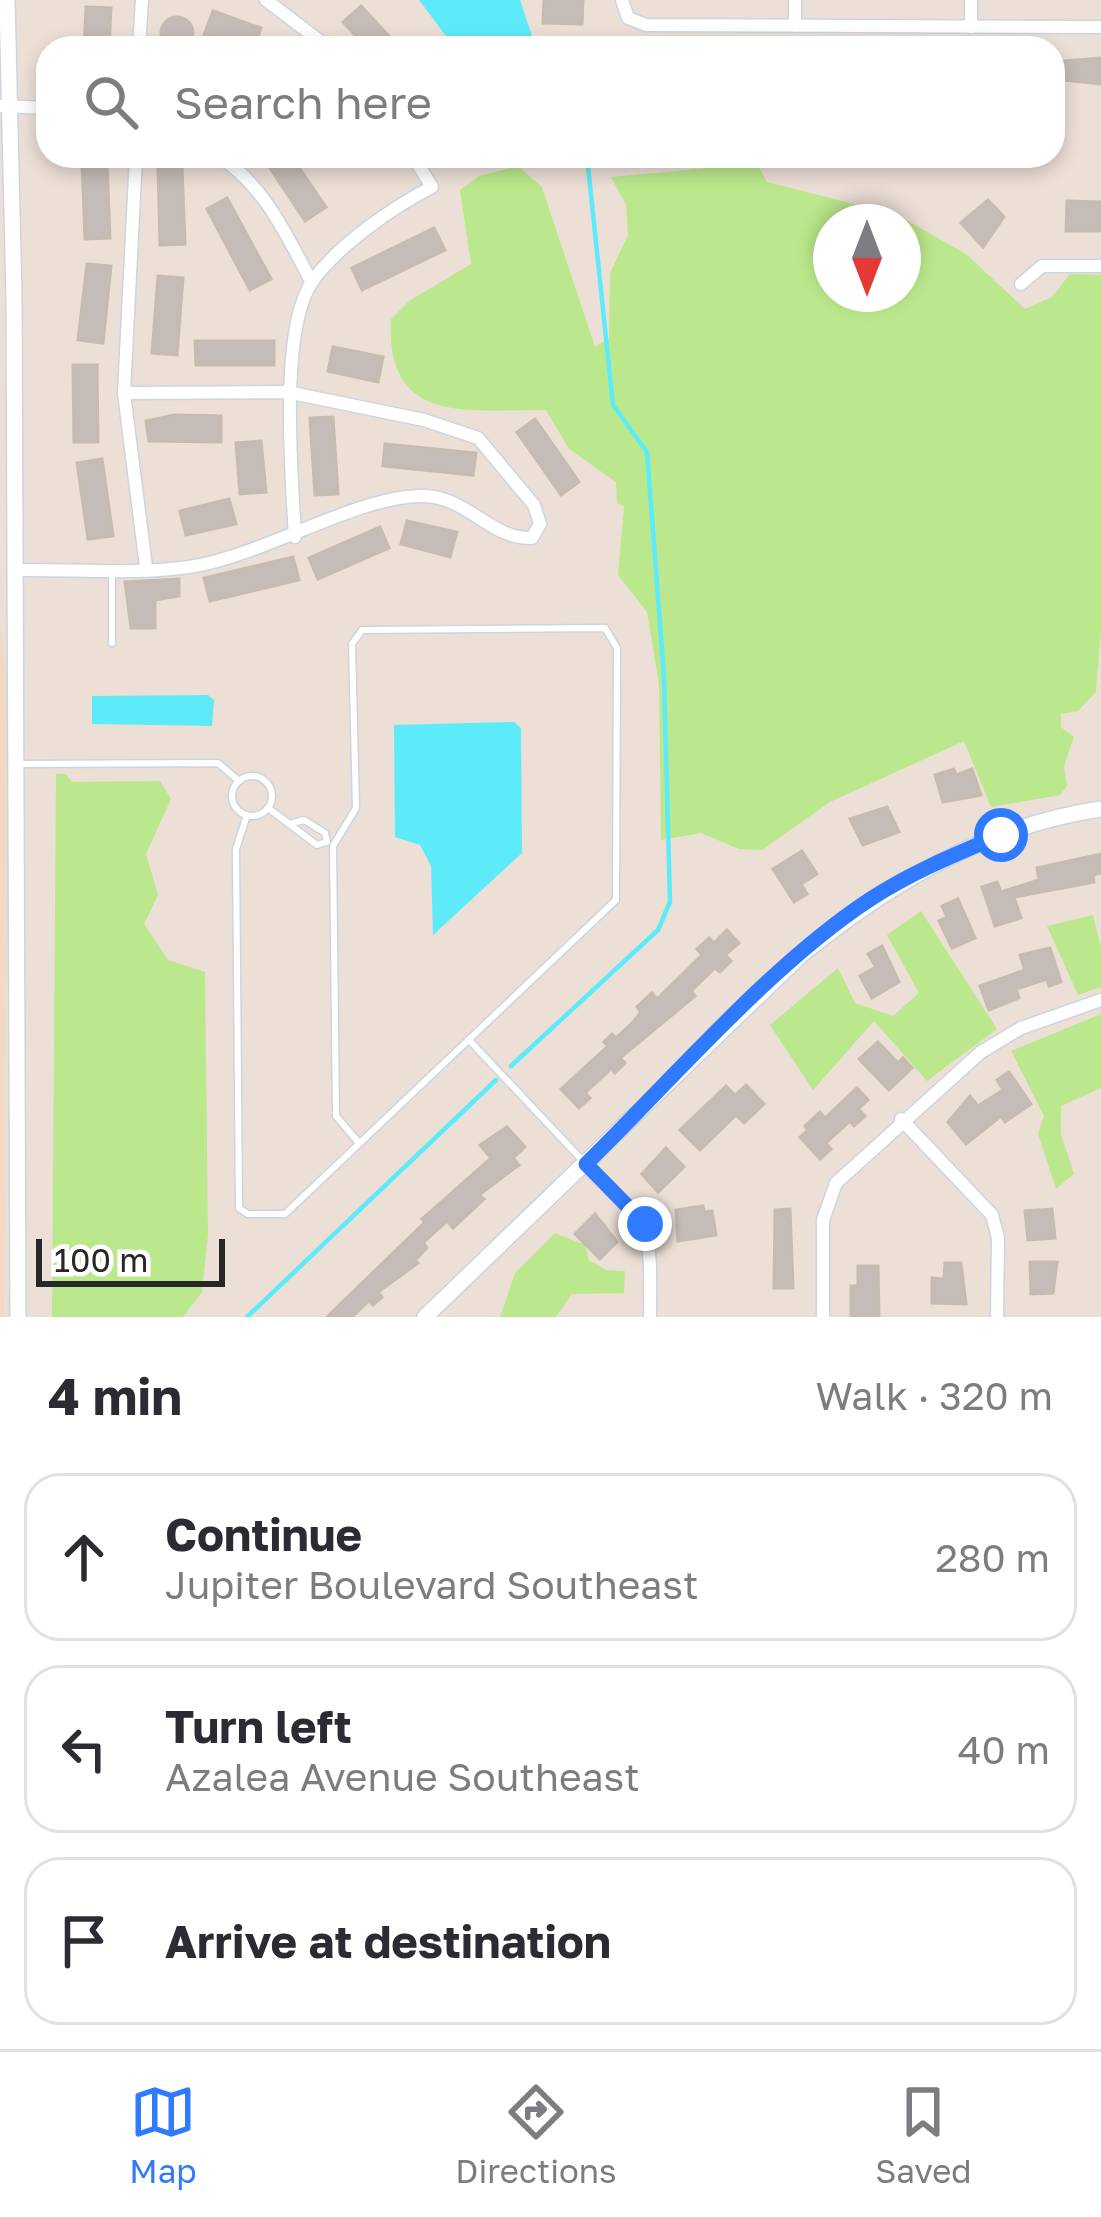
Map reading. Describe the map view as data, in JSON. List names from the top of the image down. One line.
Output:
{"scale_bar":"100 m","north":"bottom","page":{"search":"Search here","scale":"100 m","heading":["4 min","Walk · 320 m"],"list":[["Continue","Jupiter Boulevard Southeast","280 m"],["Turn left","Azalea Avenue Southeast","40 m"],"Arrive at destination"],"nav":["Map","Directions","Saved"]}}
